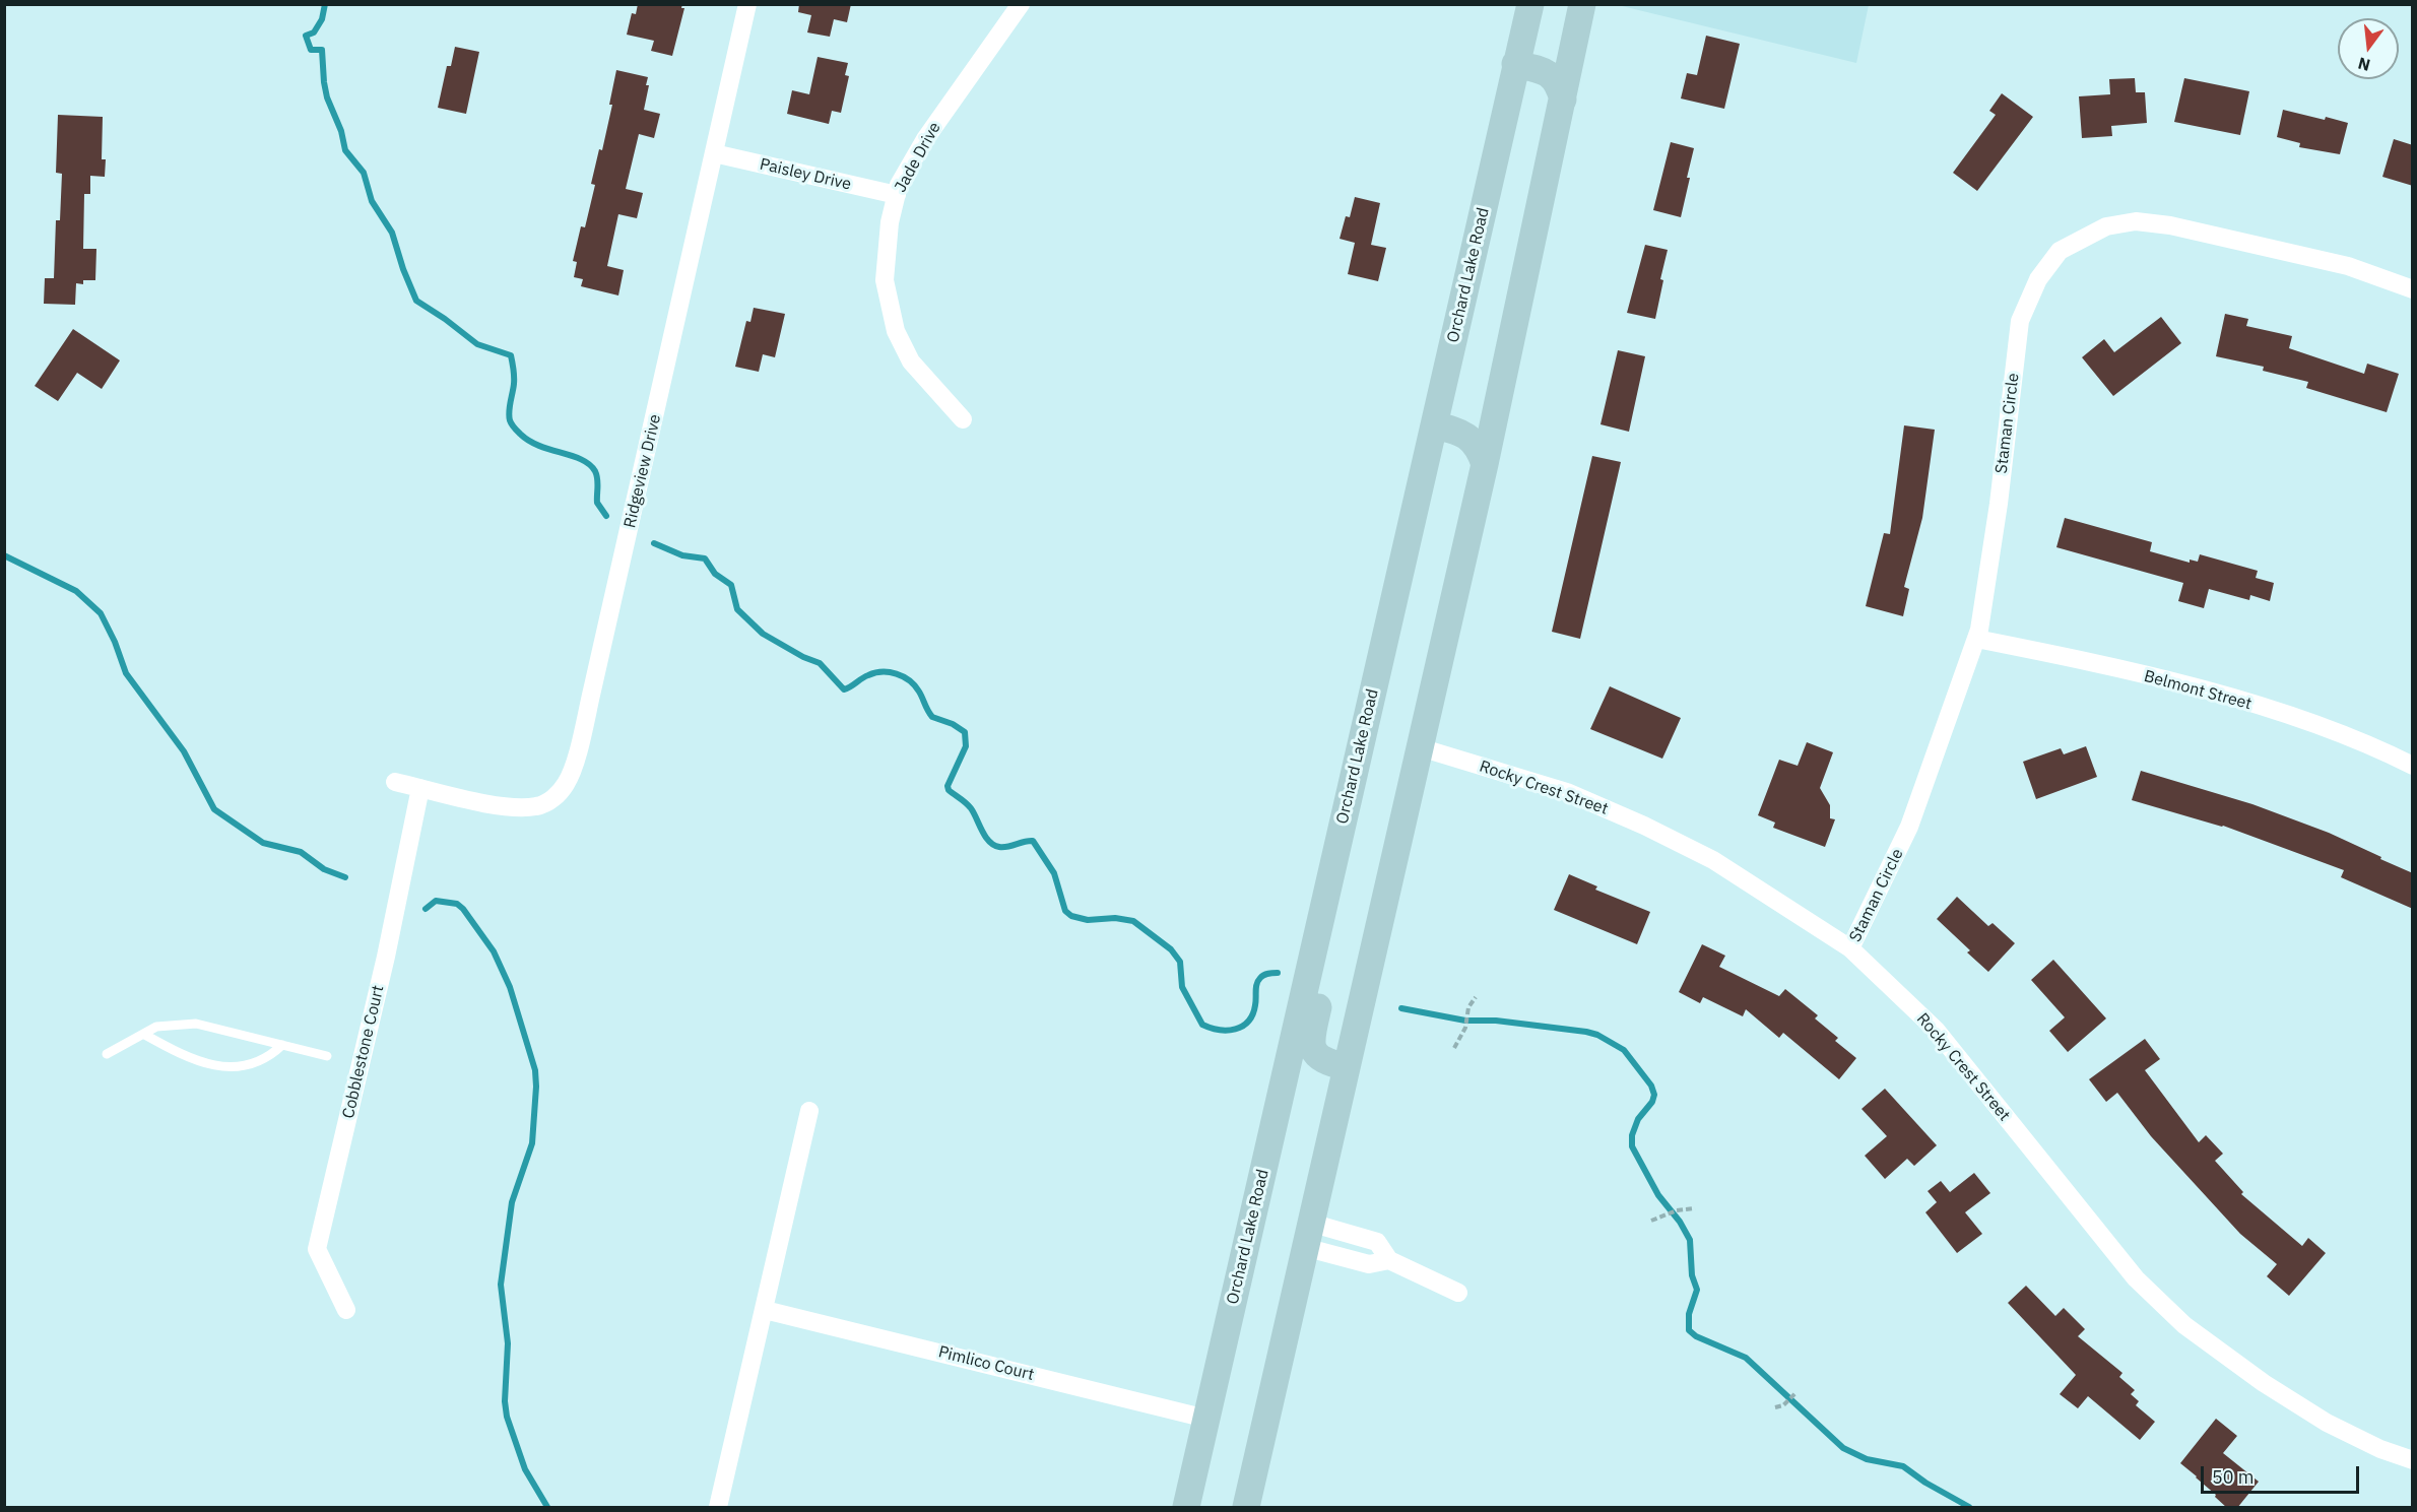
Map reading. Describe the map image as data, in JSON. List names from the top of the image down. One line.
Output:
{"streets":{"main road":["Orchard Lake Road"],"street":["Jade Drive","Paisley Drive","Staman Circle","Ridgeview Drive","Belmont Street","Rocky Crest Street","Cobblestone Court","Pimlico Court"]},"crossings":[["Jade Drive","Paisley Drive"],["Paisley Drive","Ridgeview Drive"],["Orchard Lake Road","Pimlico Court"],["Staman Circle","Belmont Street"],["Staman Circle","Rocky Crest Street"],["Ridgeview Drive","Cobblestone Court"]],"scale_bar":"50 m","north":"bottom"}
